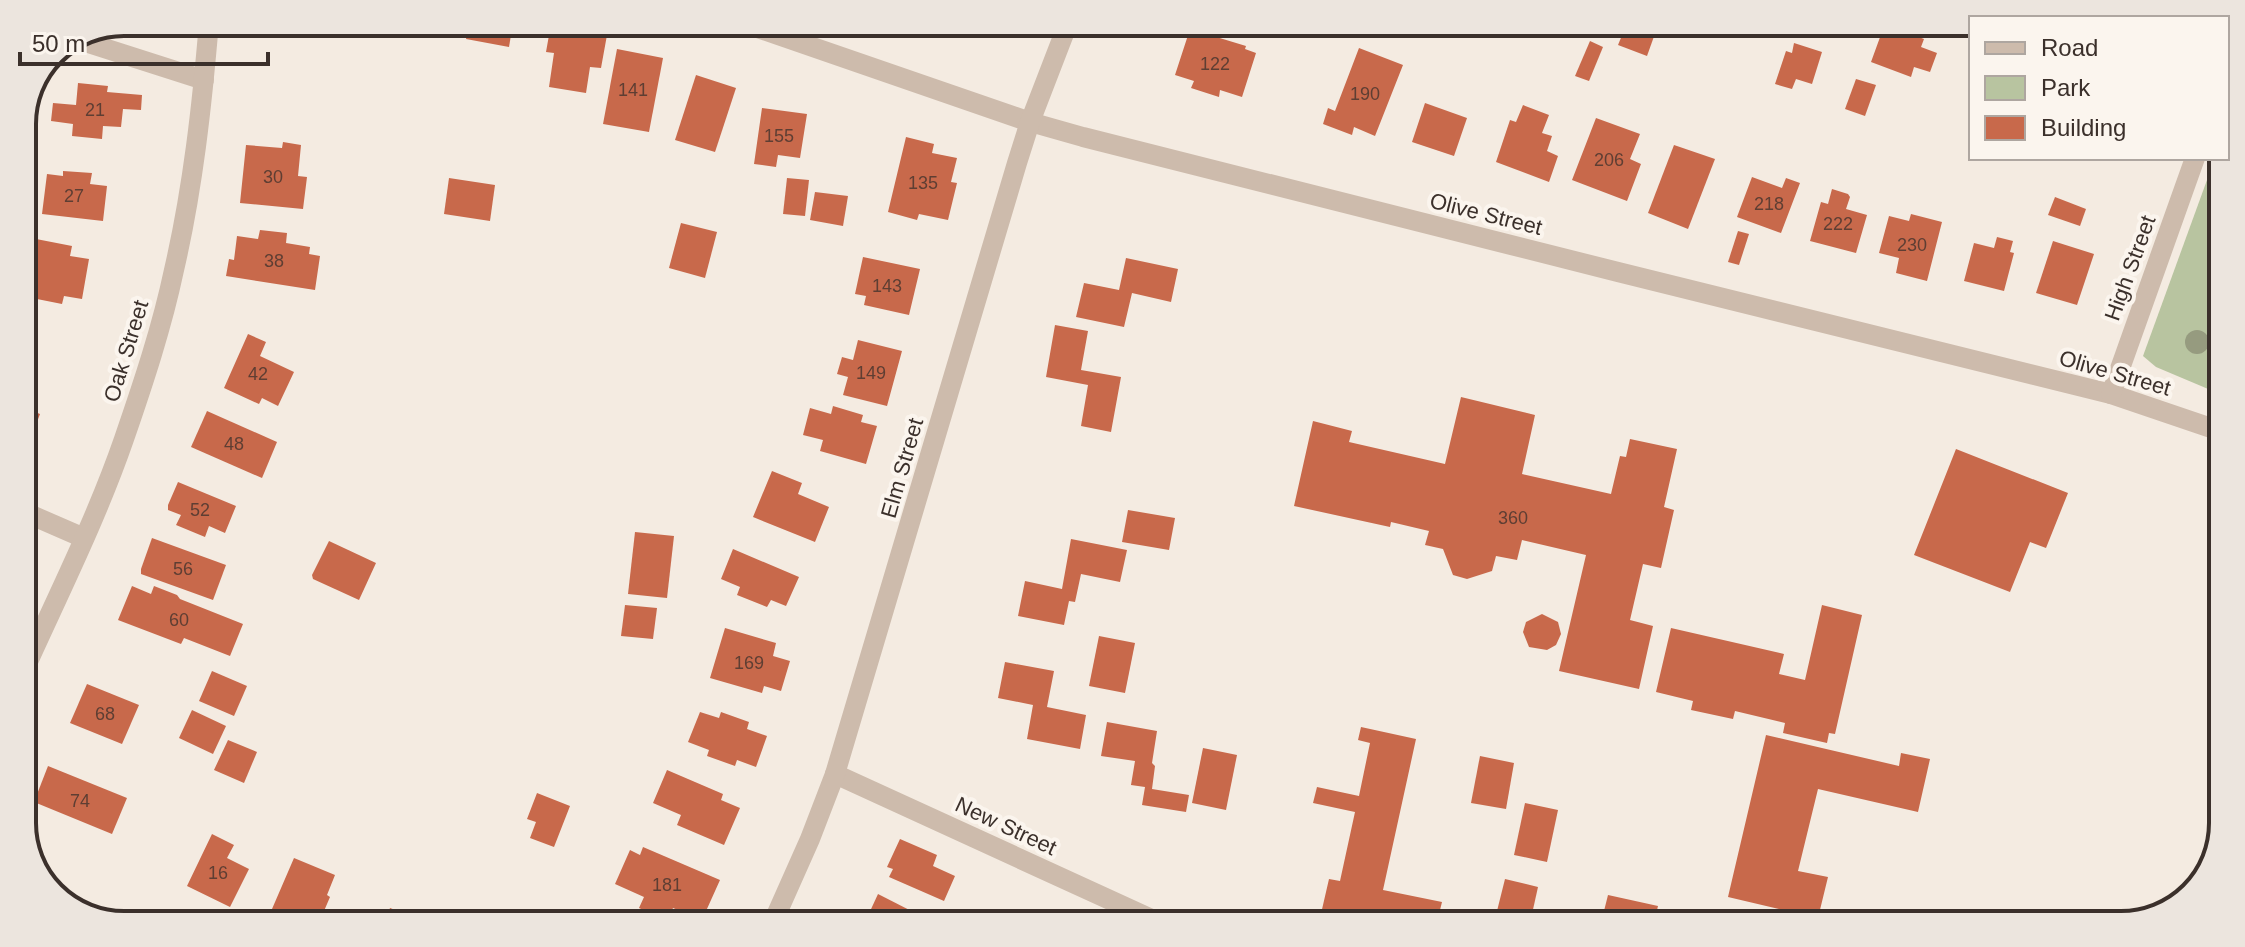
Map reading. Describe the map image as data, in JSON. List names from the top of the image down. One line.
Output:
{"streets":{"street":["Olive Street","High Street","Oak Street","Elm Street","New Street"]},"crossings":[["Olive Street","High Street"],["Olive Street","Elm Street"],["Elm Street","New Street"]],"house_numbers":["122","141","190","21","155","206","30","135","27","218","222","230","38","143","149","42","48","52","360","56","60","169","68","74","16","181"],"legend":["Road","Park","Building"],"scale_bar":"50 m"}
